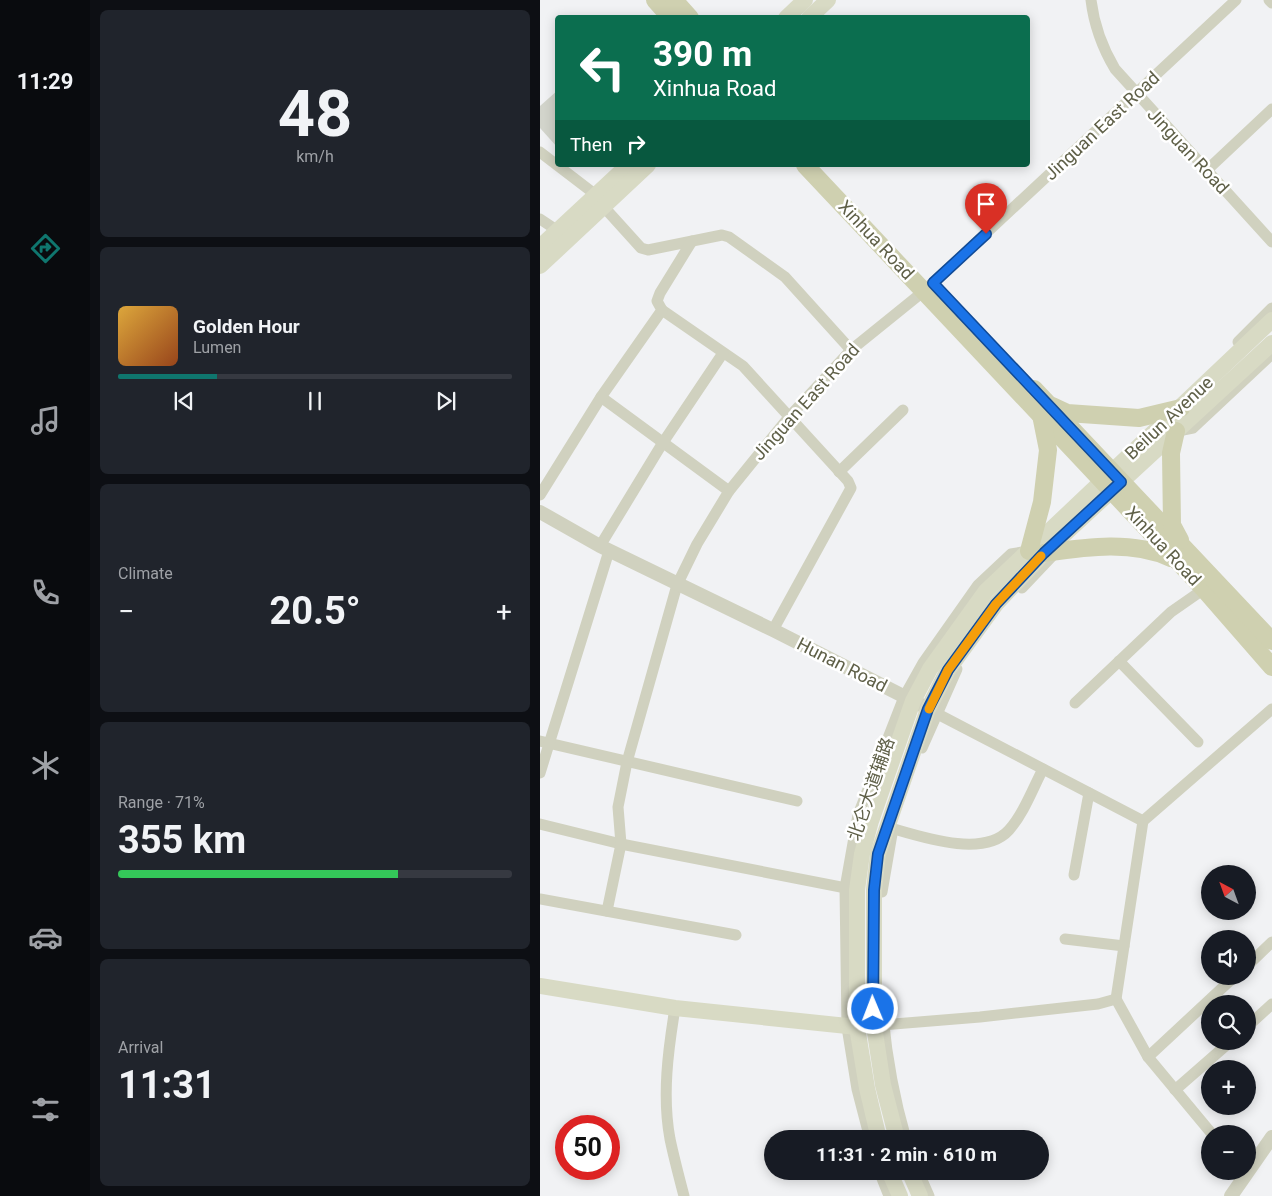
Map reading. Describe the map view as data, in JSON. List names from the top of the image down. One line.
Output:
{"streets":{"main road":["Xinhua Road","Beilun Avenue"],"street":["Jinguan East Road","Jinguan Road","Hunan Road"]},"crossings":[["Jinguan East Road","Jinguan Road"],["Jinguan East Road","Xinhua Road"],["Jinguan East Road","Hunan Road"],["Xinhua Road","Beilun Avenue"],["Beilun Avenue","Hunan Road"]],"north":"top left","page":{"tabs":"11:29","tile":[["48","km/h"],"Climate",["Range · 71%","355 km"],["Arrival","11:31"]],"turn":["390 m","Xinhua Road"],"then":"Then","song":["Golden Hour","Lumen"],"heat":["−","20.5°","+"],"map_buttons":["+","−"],"limit":"50","trip":"11:31 · 2 min · 610 m"}}
